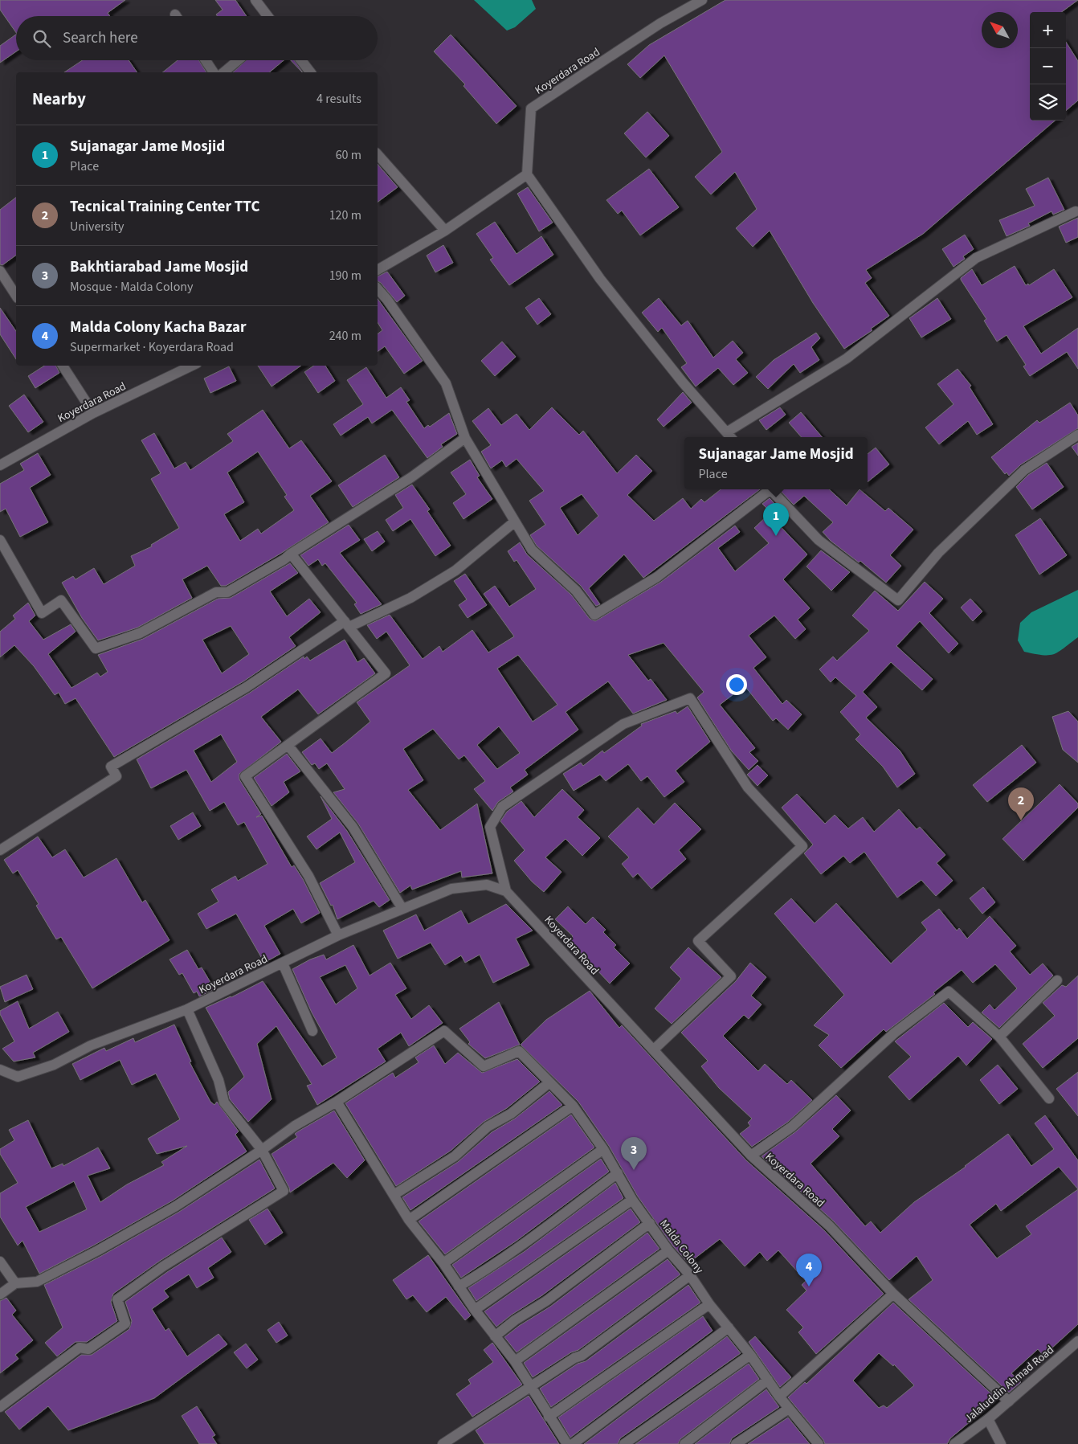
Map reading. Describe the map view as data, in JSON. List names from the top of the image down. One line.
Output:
{"streets":{"street":["Koyerdara Road","Malda Colony","Jalaluddin Ahmad Road"]},"crossings":[["Koyerdara Road","Jalaluddin Ahmad Road"]],"north":"top left","page":{"map_buttons":["+","−"],"search":"Search here","heading":["Nearby","4 results"],"list":[{"mark":"1","name":"Sujanagar Jame Mosjid","note":"Place","value":"60 m"},{"mark":"2","name":"Tecnical Training Center TTC","note":"University","value":"120 m"},{"mark":"3","name":"Bakhtiarabad Jame Mosjid","note":"Mosque · Malda Colony","value":"190 m"},{"mark":"4","name":"Malda Colony Kacha Bazar","note":"Supermarket · Koyerdara Road","value":"240 m"}],"popup":["Sujanagar Jame Mosjid","Place"],"pins":["1","2","3","4"]}}
